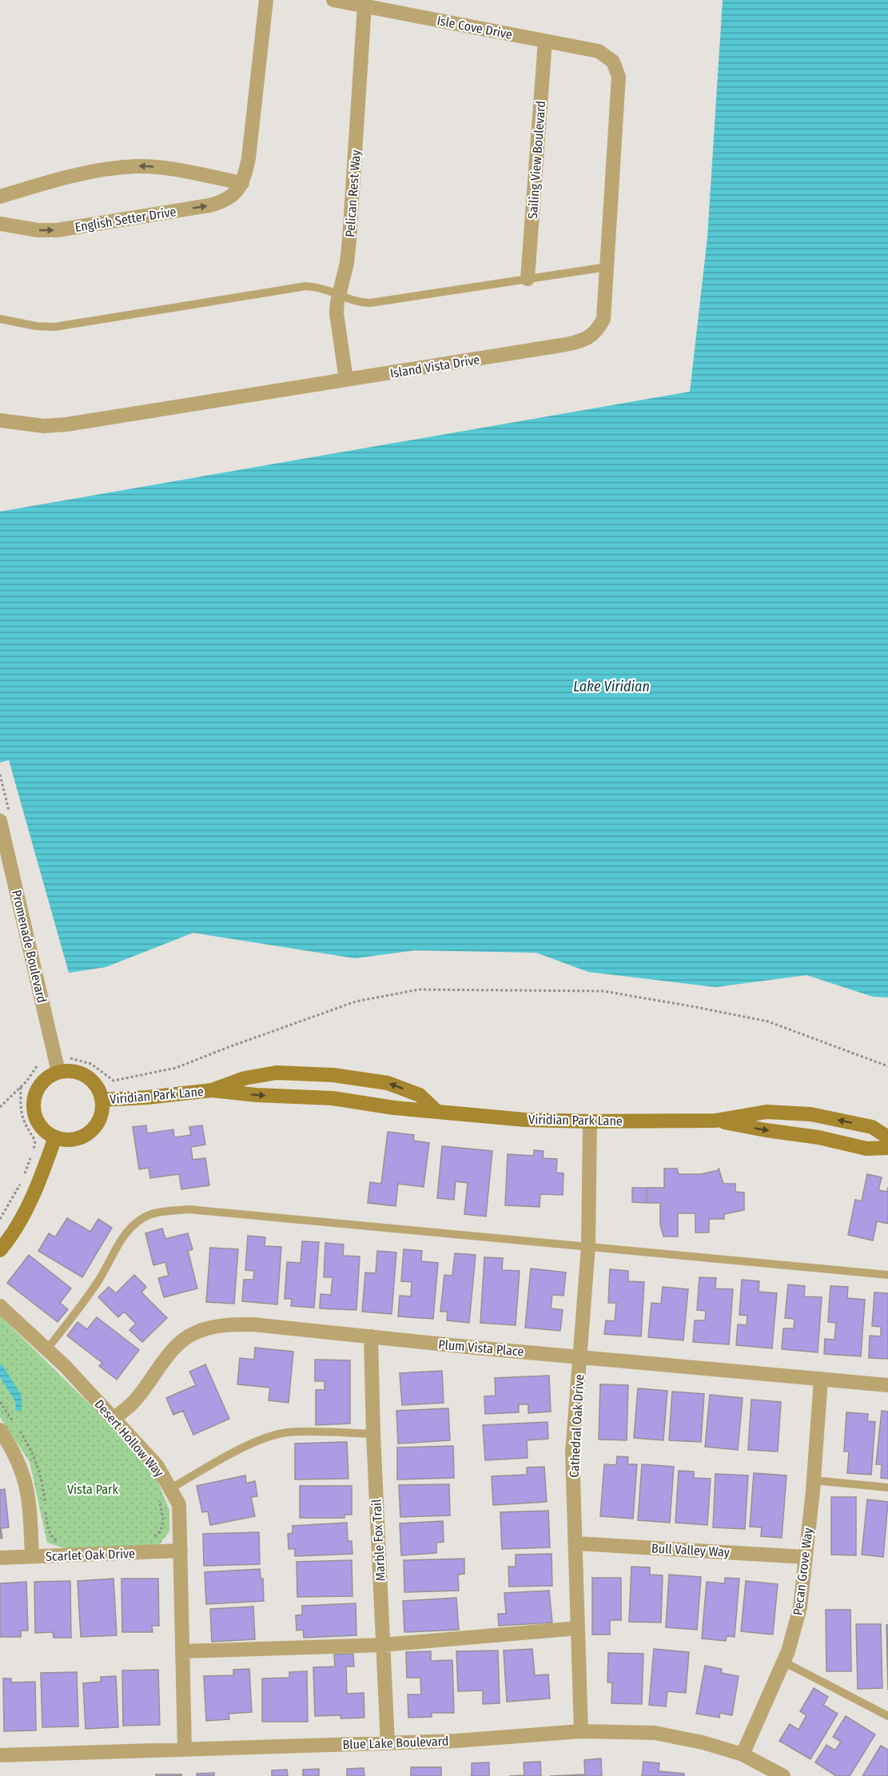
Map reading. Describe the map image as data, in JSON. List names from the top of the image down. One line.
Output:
{"streets":{"street":["Isle Cove Drive","Sailing View Boulevard","Pelican Rest Way","English Setter Drive","Island Vista Drive","Promenade Boulevard","Viridian Park Lane","Plum Vista Place","Cathedral Oak Drive","Desert Hollow Way","Marble Fox Trail","Bull Valley Way","Scarlet Oak Drive","Pecan Grove Way","Blue Lake Boulevard"]},"crossings":[["Isle Cove Drive","Sailing View Boulevard"],["Isle Cove Drive","Pelican Rest Way"],["Isle Cove Drive","Island Vista Drive"],["Pelican Rest Way","Island Vista Drive"],["Promenade Boulevard","Viridian Park Lane"],["Viridian Park Lane","Cathedral Oak Drive"],["Plum Vista Place","Cathedral Oak Drive"],["Plum Vista Place","Desert Hollow Way"],["Plum Vista Place","Marble Fox Trail"],["Plum Vista Place","Pecan Grove Way"],["Cathedral Oak Drive","Bull Valley Way"],["Cathedral Oak Drive","Blue Lake Boulevard"],["Desert Hollow Way","Scarlet Oak Drive"],["Desert Hollow Way","Blue Lake Boulevard"],["Marble Fox Trail","Blue Lake Boulevard"],["Bull Valley Way","Pecan Grove Way"],["Pecan Grove Way","Blue Lake Boulevard"]],"water":["Lake Viridian"],"parks":["Vista Park"]}
